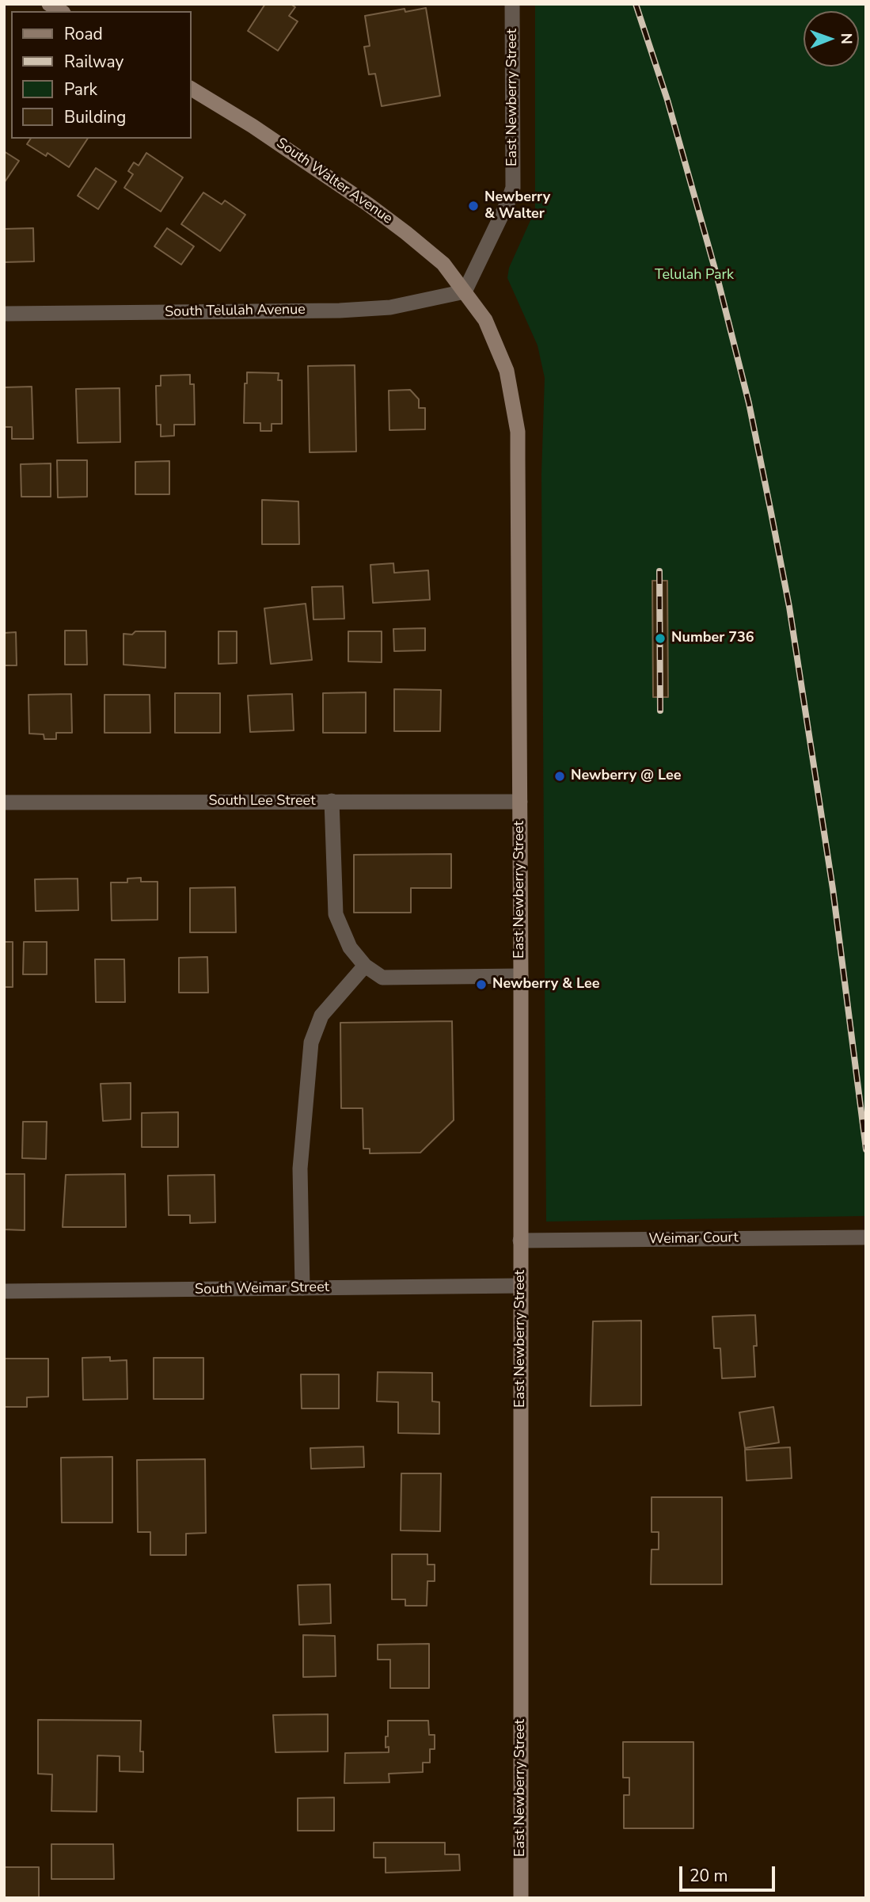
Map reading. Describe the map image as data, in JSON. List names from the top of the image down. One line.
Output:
{"streets":{"main road":["East Newberry Street","South Walter Avenue"],"street":["South Telulah Avenue","South Lee Street","Weimar Court","South Weimar Street"]},"crossings":[["East Newberry Street","South Walter Avenue"],["East Newberry Street","South Telulah Avenue"],["East Newberry Street","South Lee Street"],["East Newberry Street","Weimar Court"],["East Newberry Street","South Weimar Street"],["South Walter Avenue","South Telulah Avenue"]],"parks":["Telulah Park"],"places":["Newberry & Walter","Number 736","Newberry @ Lee","Newberry & Lee"],"legend":["Road","Railway","Park","Building"],"scale_bar":"20 m","north":"right"}
